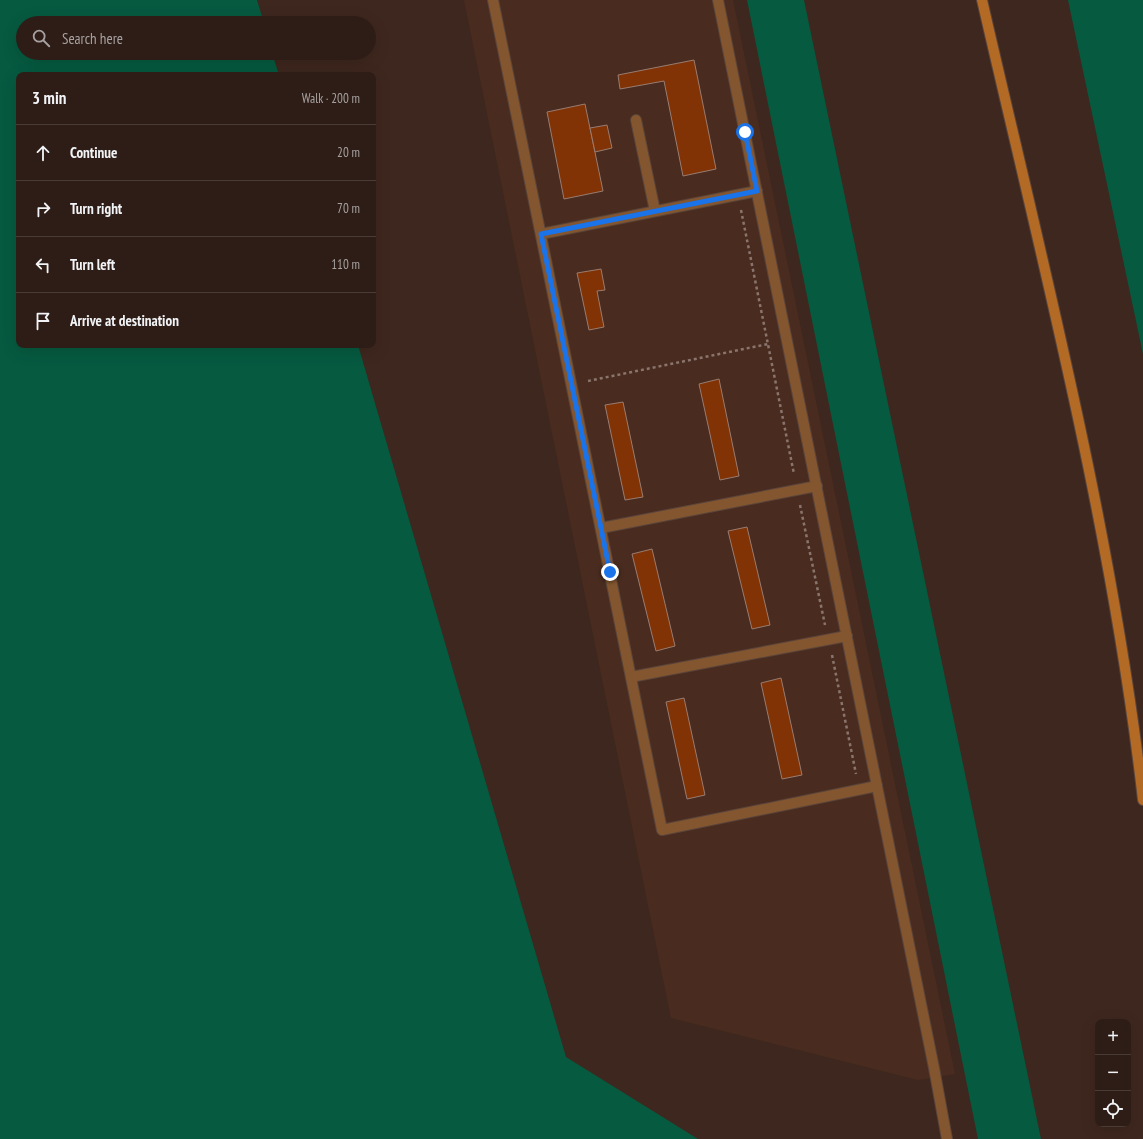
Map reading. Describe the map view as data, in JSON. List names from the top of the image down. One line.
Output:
{"page":{"search":"Search here","heading":["3 min","Walk · 200 m"],"list":[["Continue","20 m"],["Turn right","70 m"],["Turn left","110 m"],"Arrive at destination"],"map_buttons":["+","−"]}}
